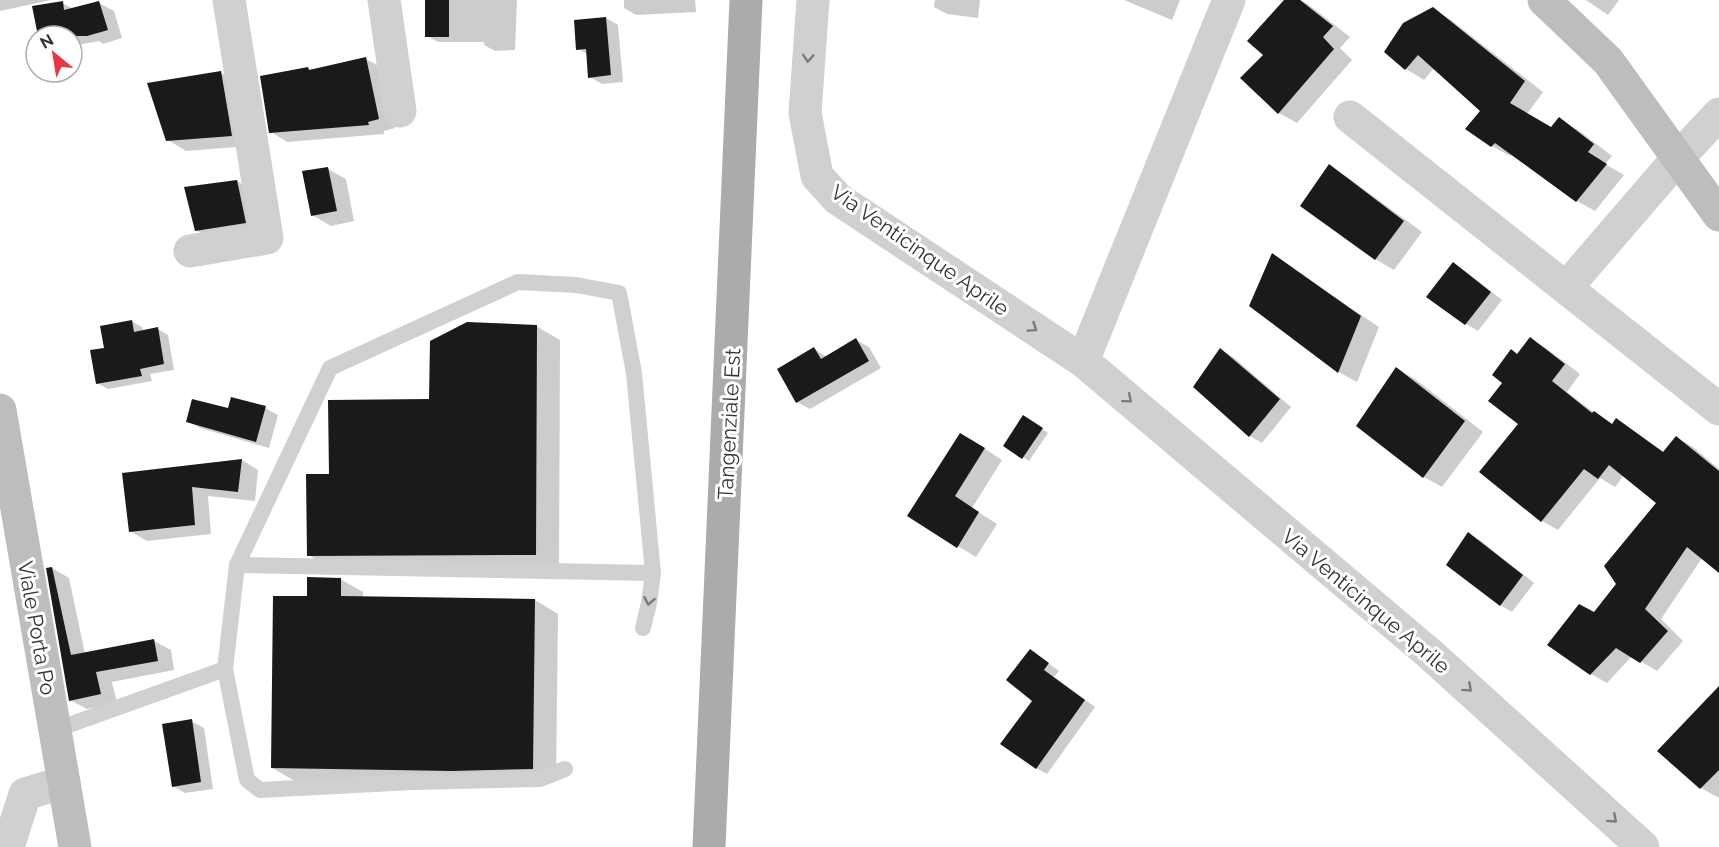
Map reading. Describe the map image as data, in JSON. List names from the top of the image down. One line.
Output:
{"streets":{"main road":["Tangenziale Est","Viale Porta Po"],"street":["Via Venticinque Aprile"]},"one_way":["Via Venticinque Aprile"],"north":"top left"}
